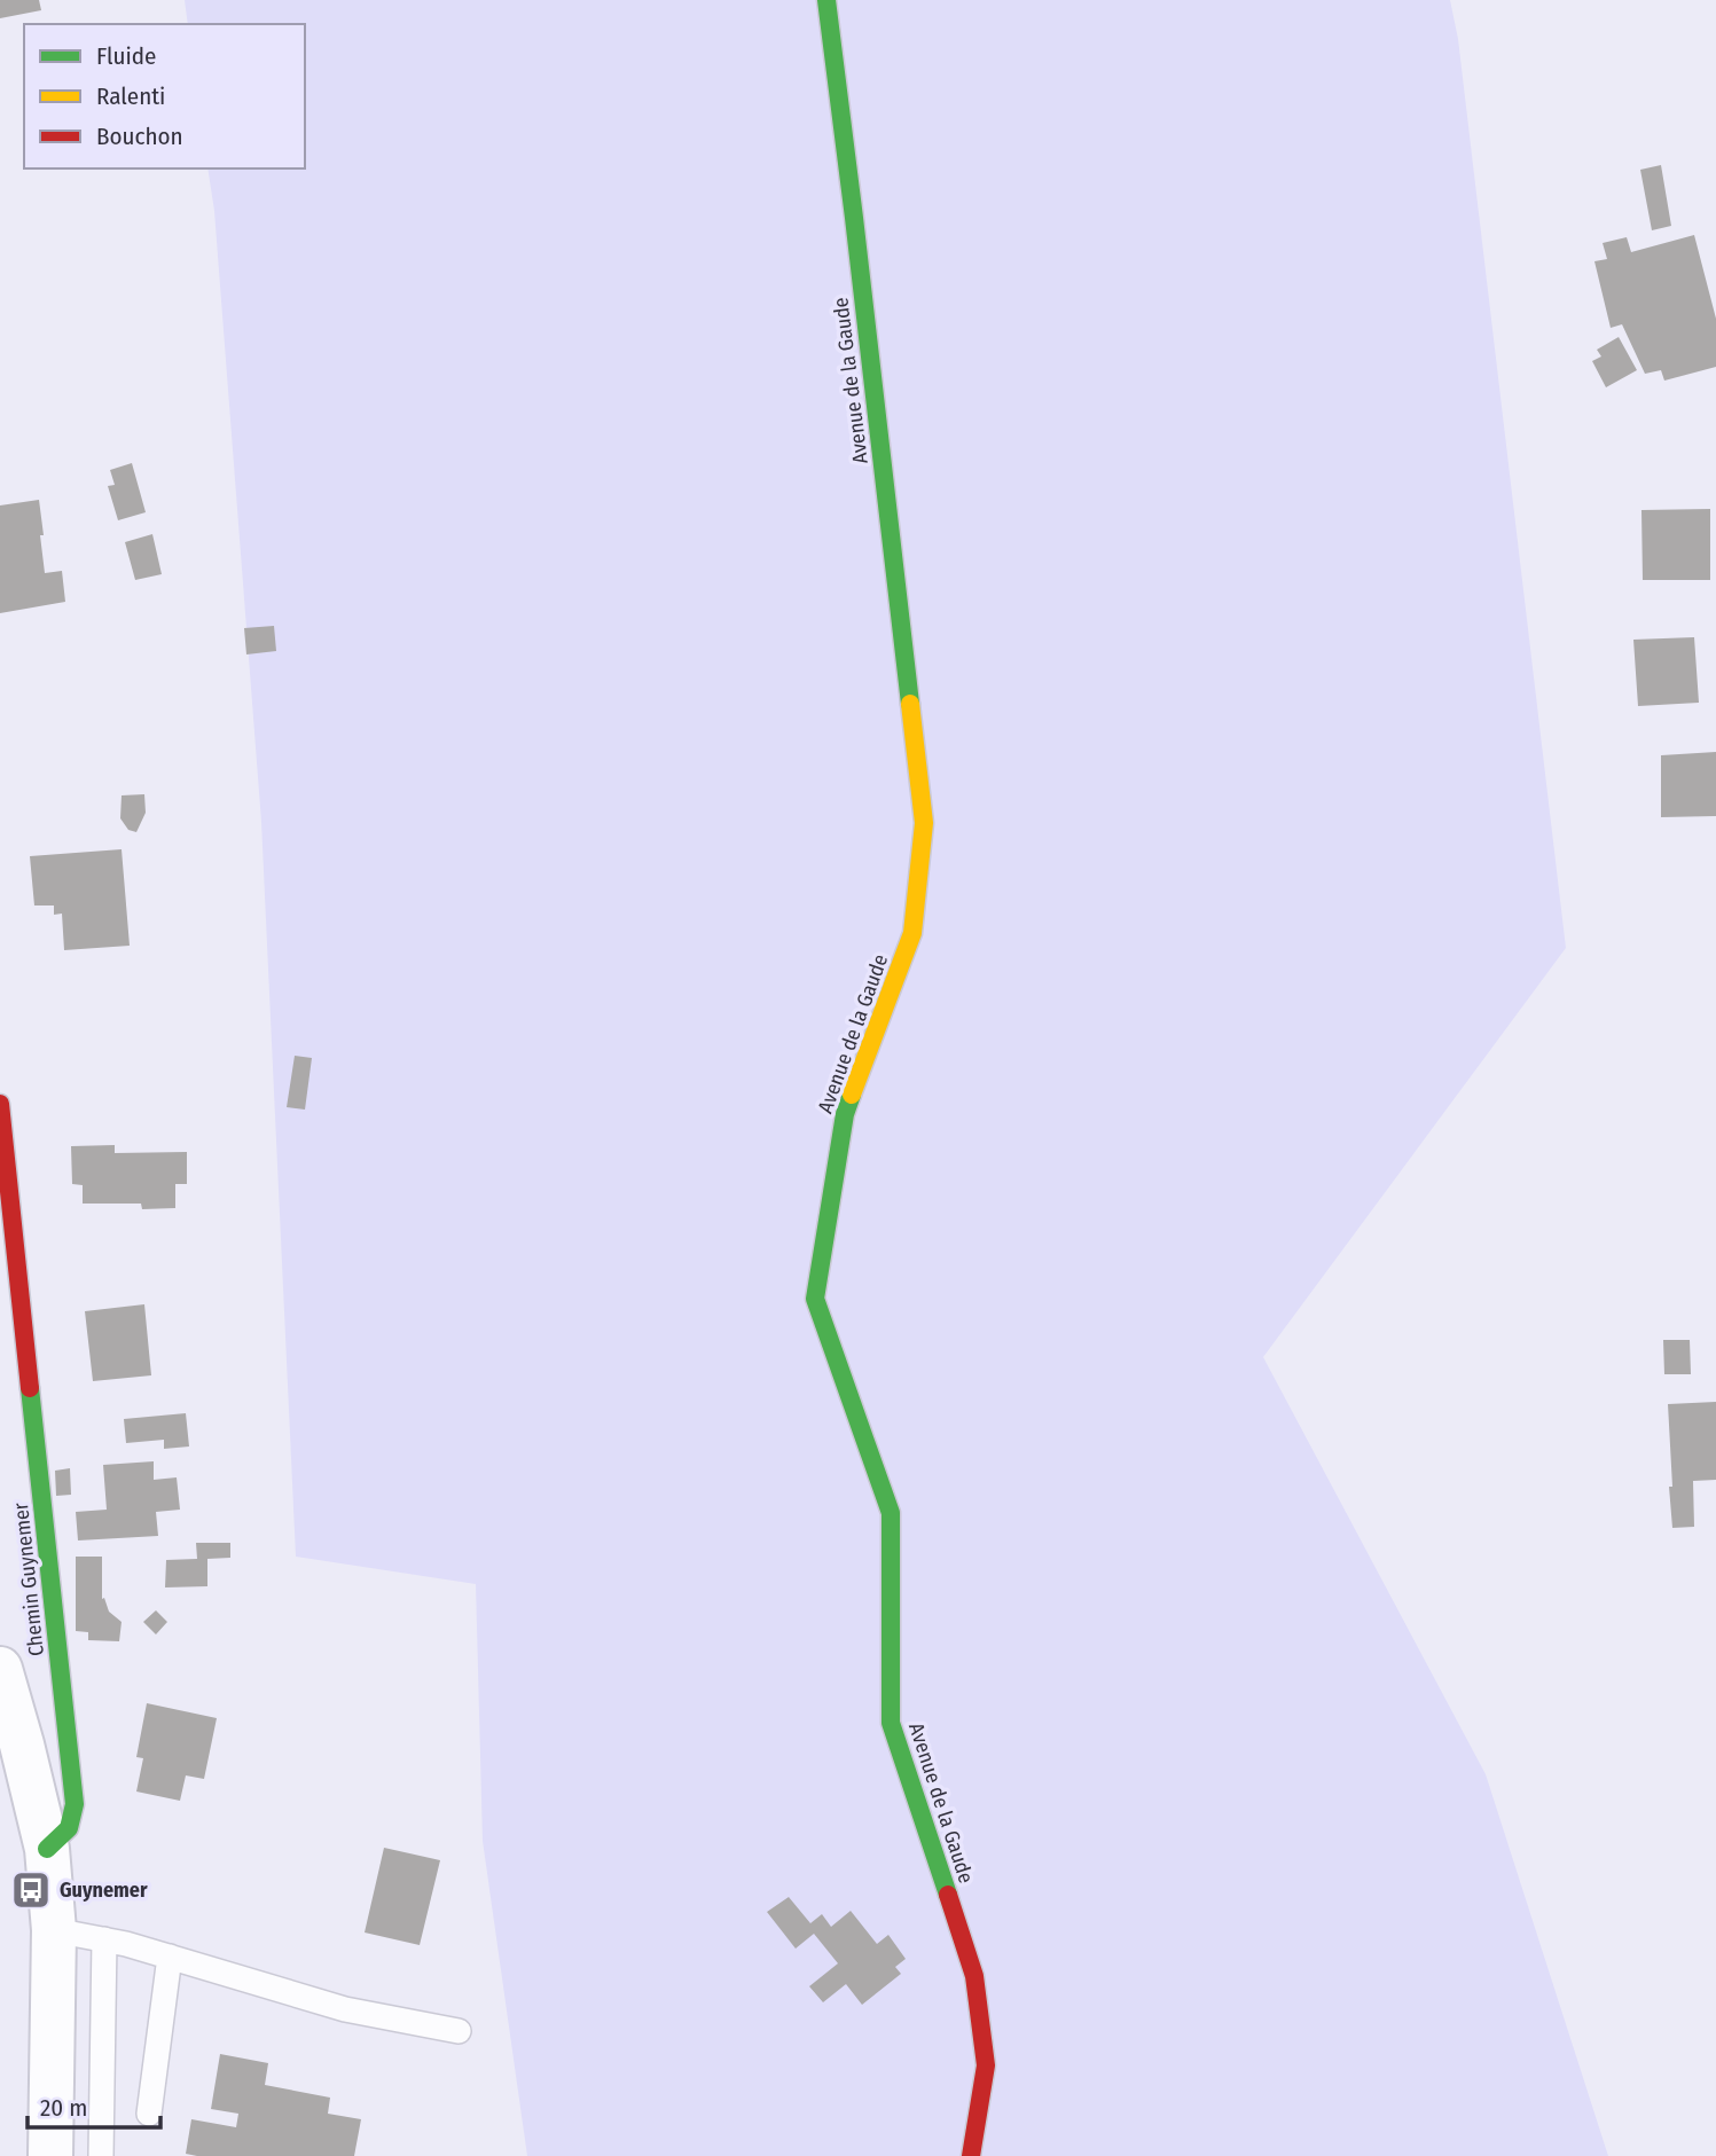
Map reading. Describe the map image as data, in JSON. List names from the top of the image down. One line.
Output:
{"streets":{"street":["Avenue de la Gaude","Chemin Guynemer"]},"places":{"bus stop":["Guynemer"]},"legend":["Fluide","Ralenti","Bouchon"],"scale_bar":"20 m"}
